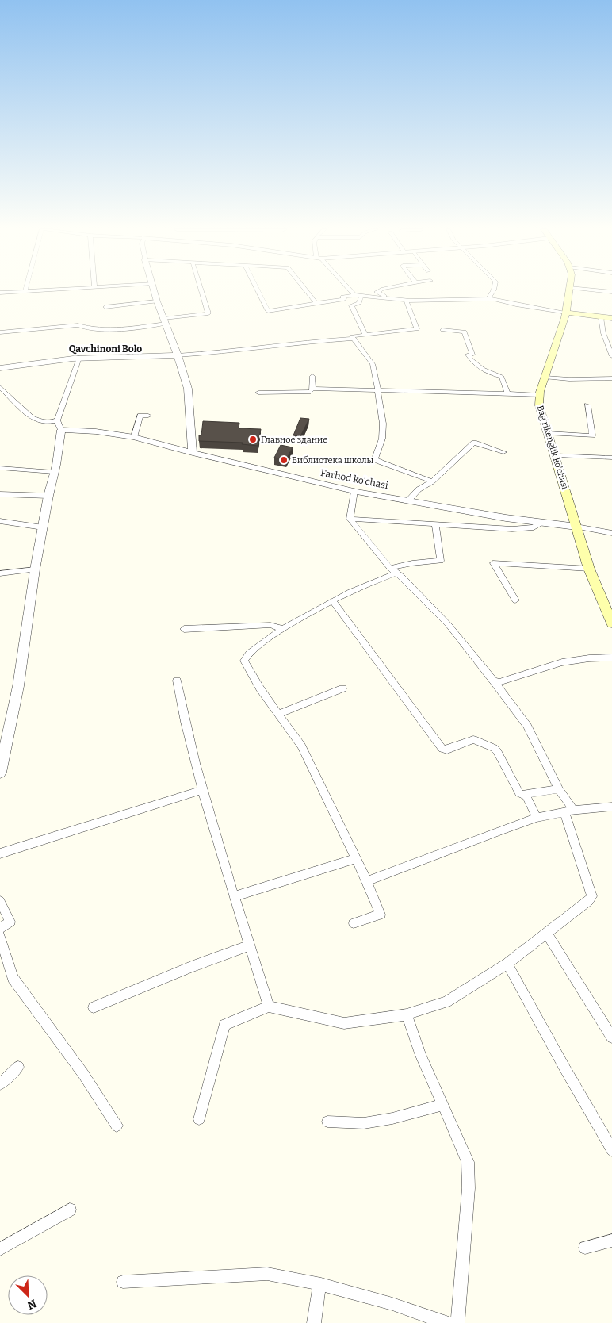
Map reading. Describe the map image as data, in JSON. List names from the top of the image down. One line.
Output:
{"streets":{"main road":["Bag'rikenglik ko'chasi"],"street":["Farhod ko'chasi"]},"crossings":[["Bag'rikenglik ko'chasi","Farhod ko'chasi"]],"districts":["Qavchinoni Bolo"],"places":["Главное здание","Библиотека школы"],"north":"bottom right"}
